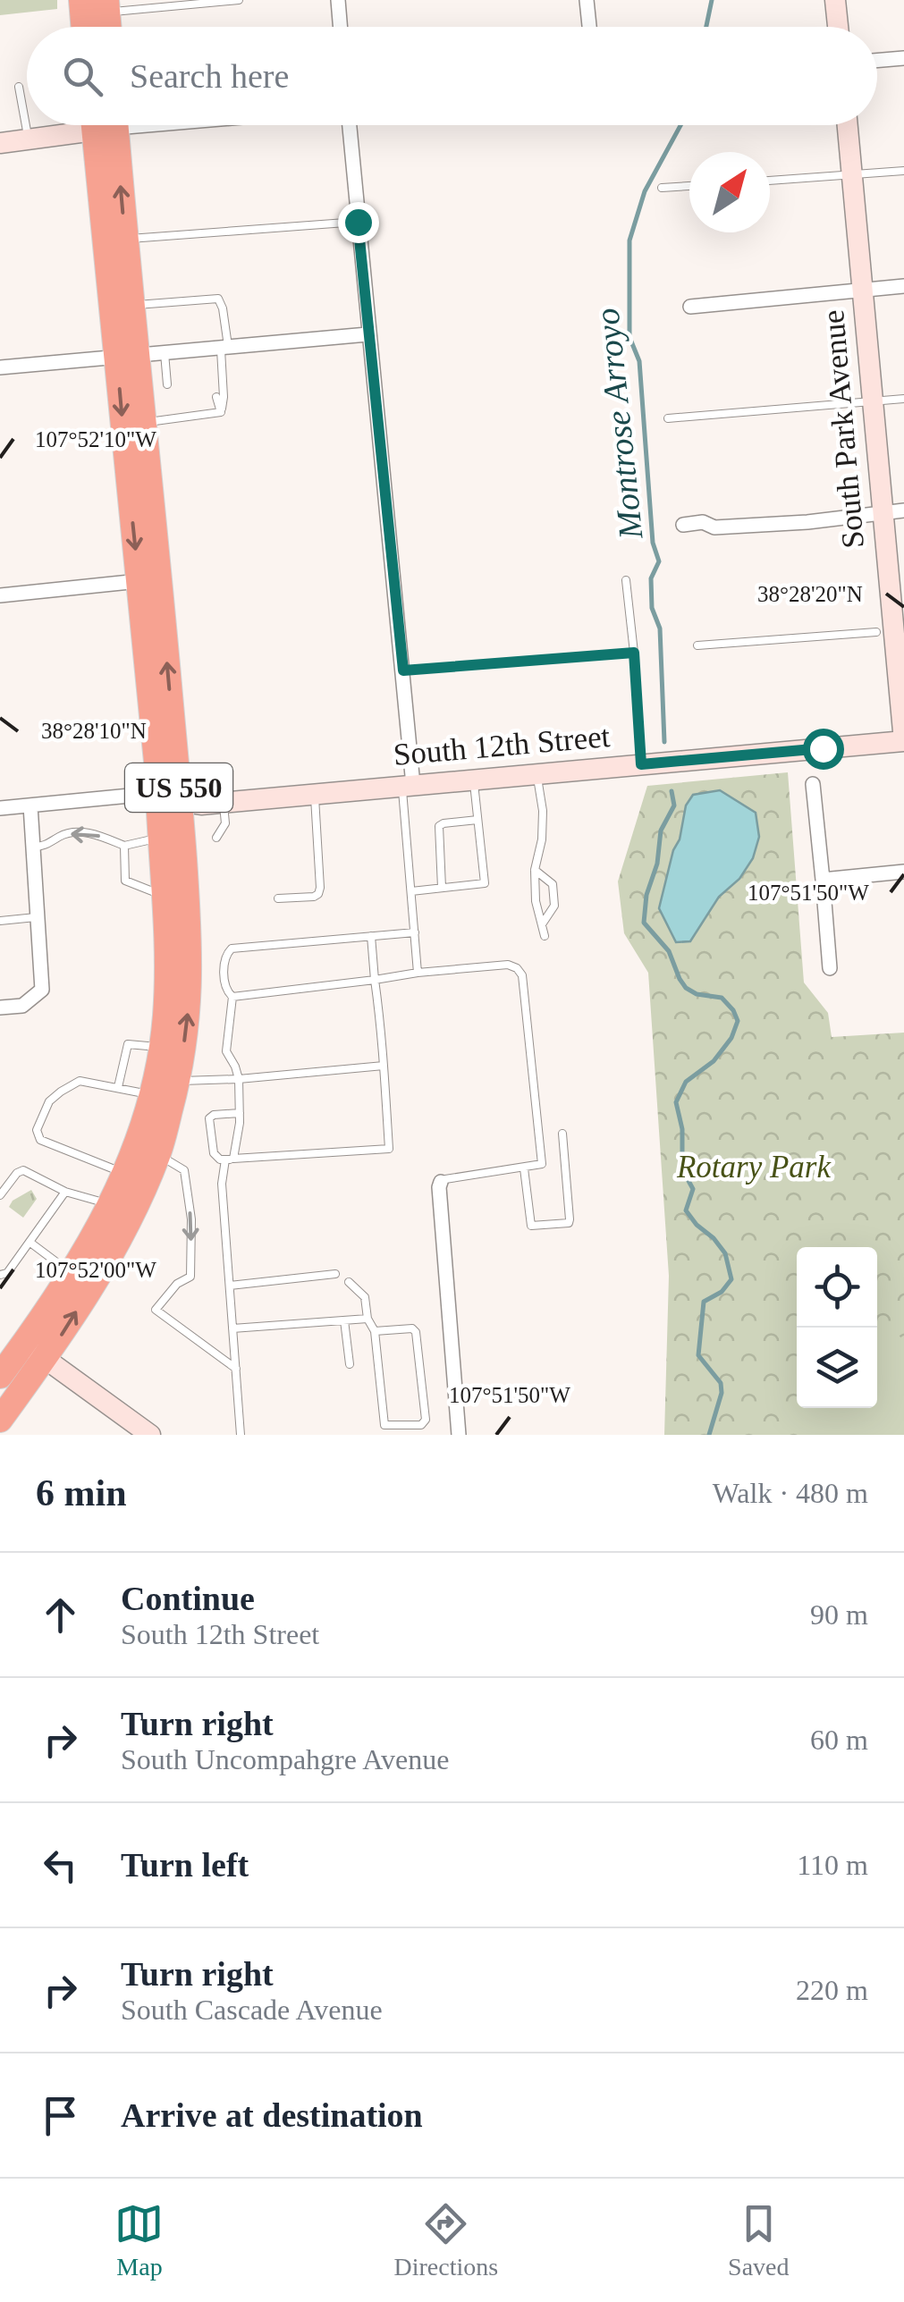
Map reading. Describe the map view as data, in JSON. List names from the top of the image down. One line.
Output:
{"streets":{"highway":["US 550"],"street":["South Park Avenue","South 12th Street"]},"crossings":[["South Park Avenue","South 12th Street"],["South 12th Street","US 550"]],"water":["Montrose Arroyo"],"parks":["Rotary Park"],"north":"top right","page":{"search":"Search here","heading":["6 min","Walk · 480 m"],"list":[["Continue","South 12th Street","90 m"],["Turn right","South Uncompahgre Avenue","60 m"],["Turn left","110 m"],["Turn right","South Cascade Avenue","220 m"],"Arrive at destination"],"nav":["Map","Directions","Saved"]},"coordinates":["107°52'10\"W","38°28'20\"N","38°28'10\"N","107°51'50\"W","107°52'00\"W"]}
